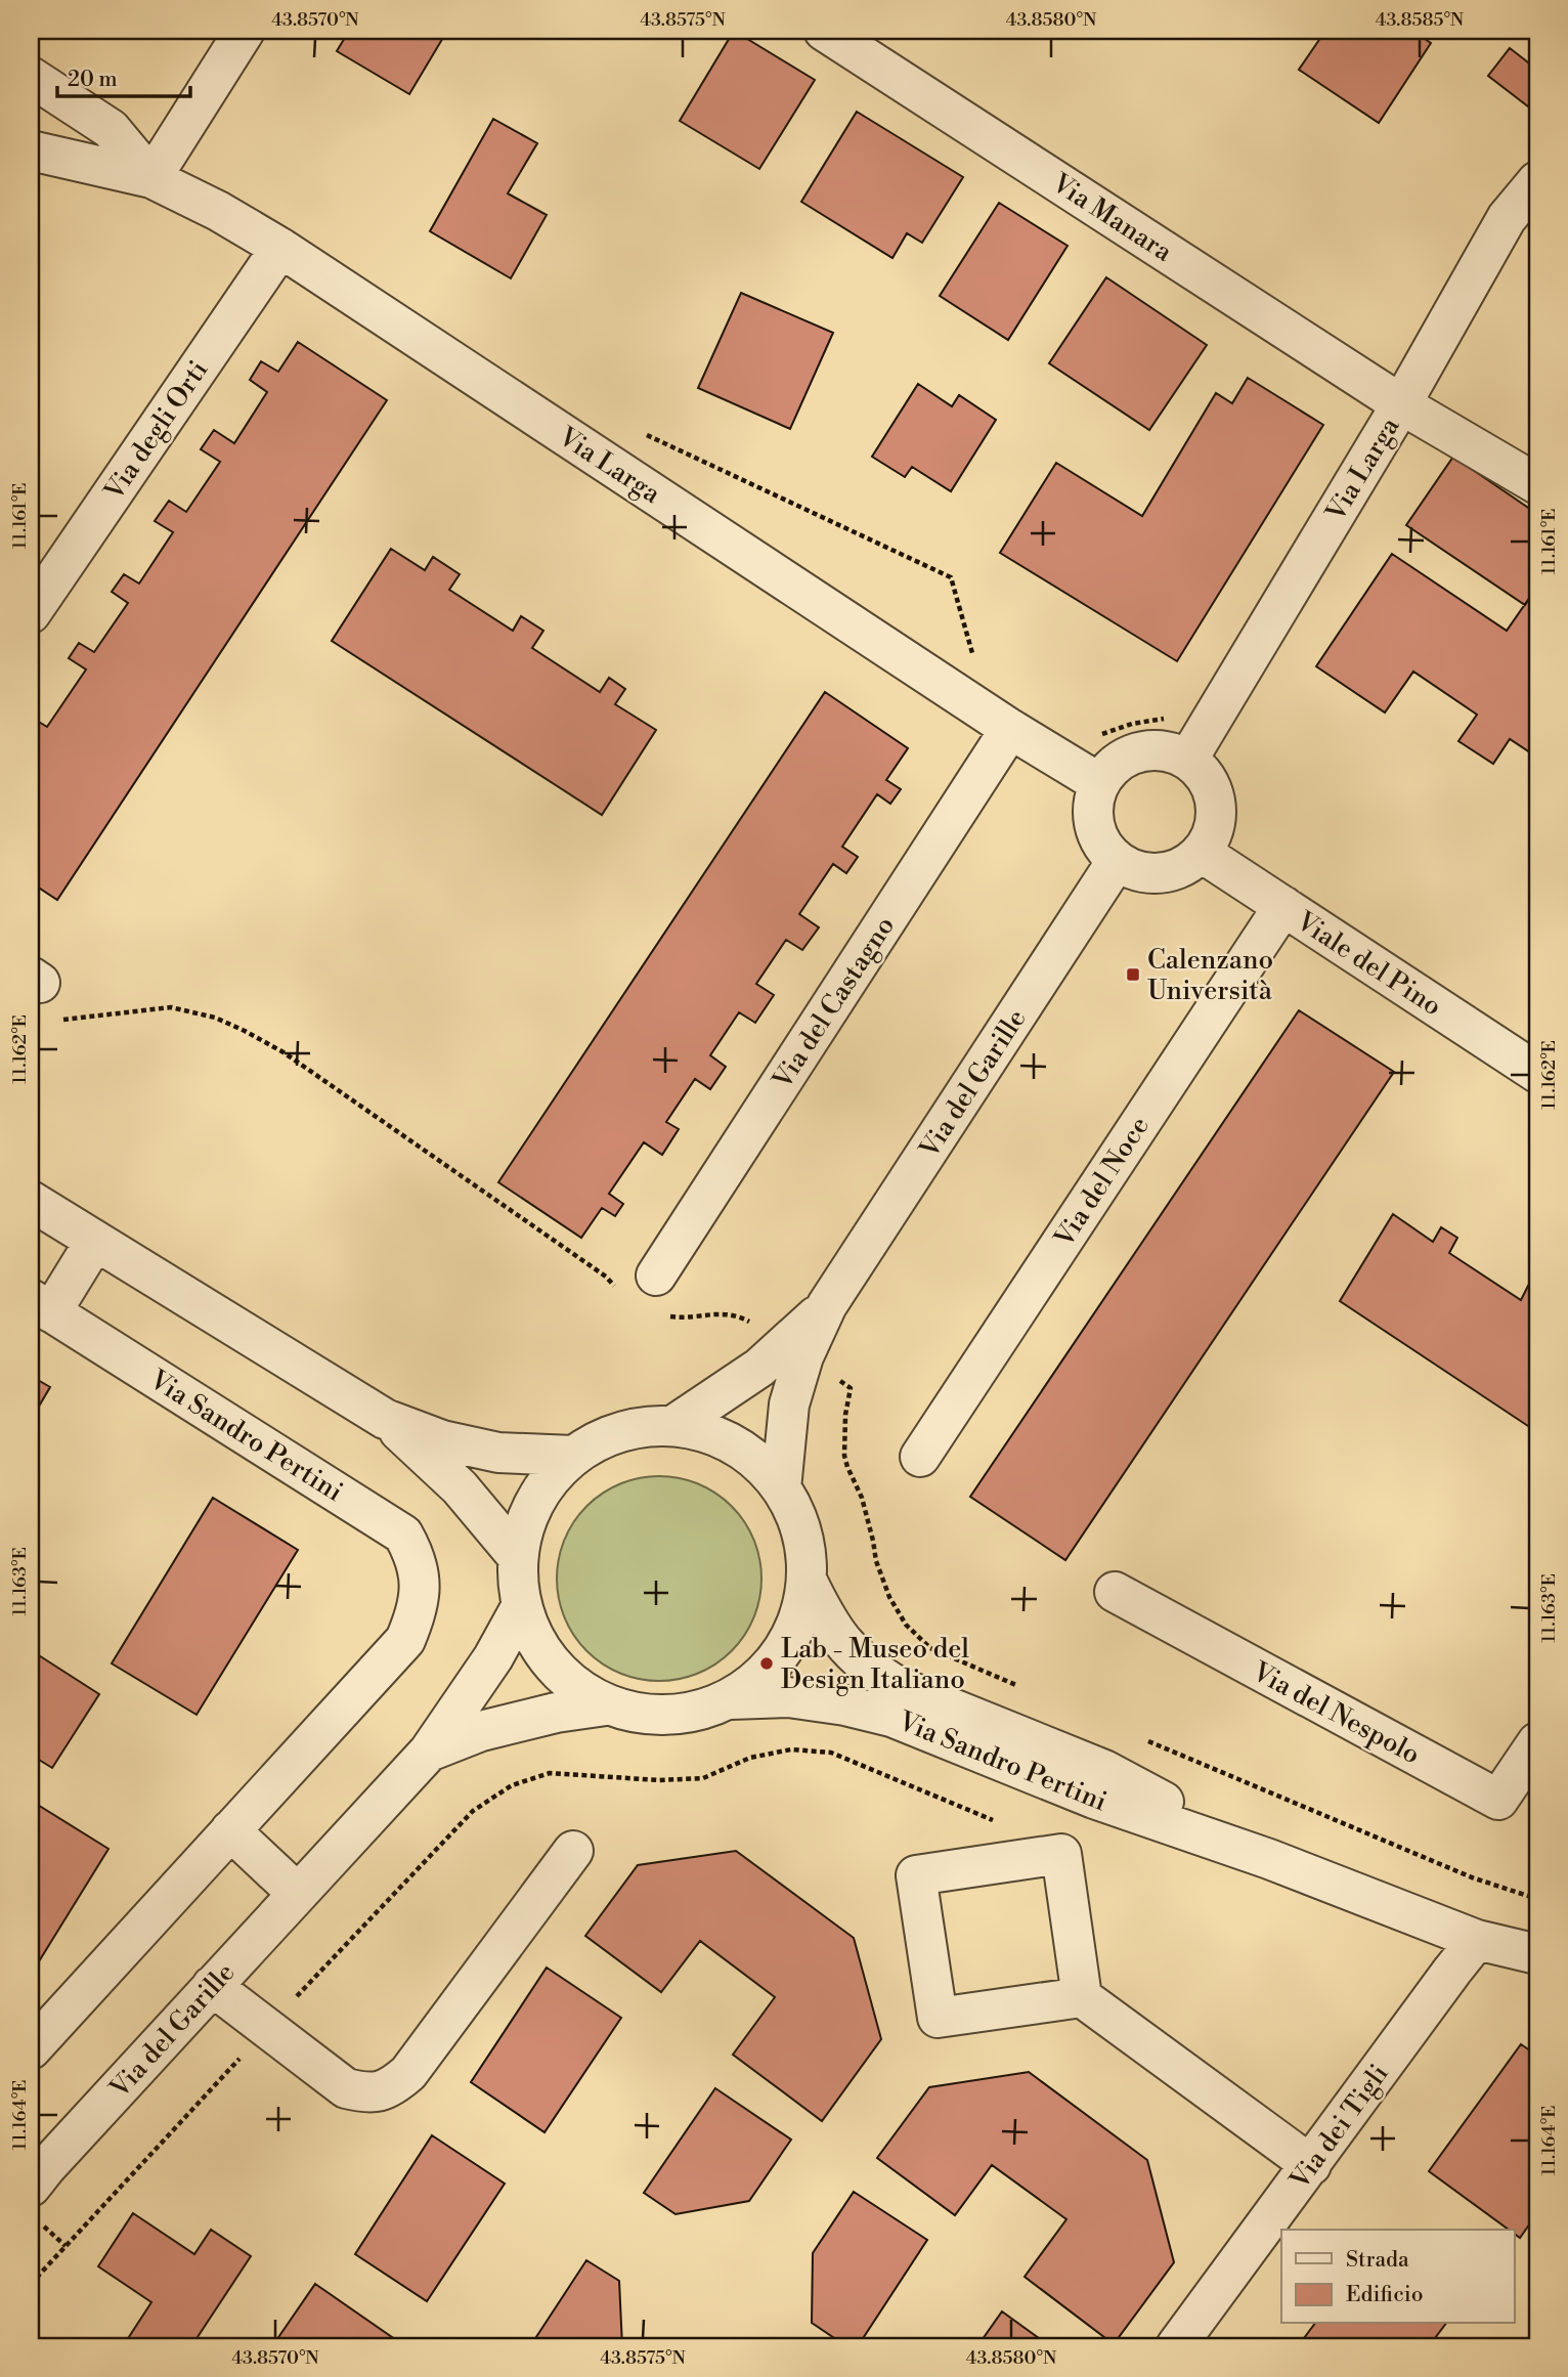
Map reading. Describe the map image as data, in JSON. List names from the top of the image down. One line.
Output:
{"streets":{"street":["Via Manara","Via degli Orti","Via Larga","Viale del Pino","Via del Castagno","Via del Garille","Via del Noce","Via Sandro Pertini","Via del Nespolo","Via dei Tigli"]},"crossings":[["Via Manara","Via Larga"],["Via degli Orti","Via Larga"],["Via Larga","Viale del Pino"],["Via Larga","Via del Castagno"],["Via Larga","Via del Garille"],["Viale del Pino","Via del Garille"],["Viale del Pino","Via del Noce"],["Via del Garille","Via Sandro Pertini"],["Via Sandro Pertini","Via dei Tigli"]],"places":{"transit":["Calenzano Università"],"other":["Lab - Museo del Design Italiano"]},"legend":["Strada","Edificio"],"scale_bar":"20 m","coordinates":["43.8570°N","43.8575°N","43.8580°N","43.8585°N","11.161°E","11.162°E","11.163°E","11.164°E"]}
